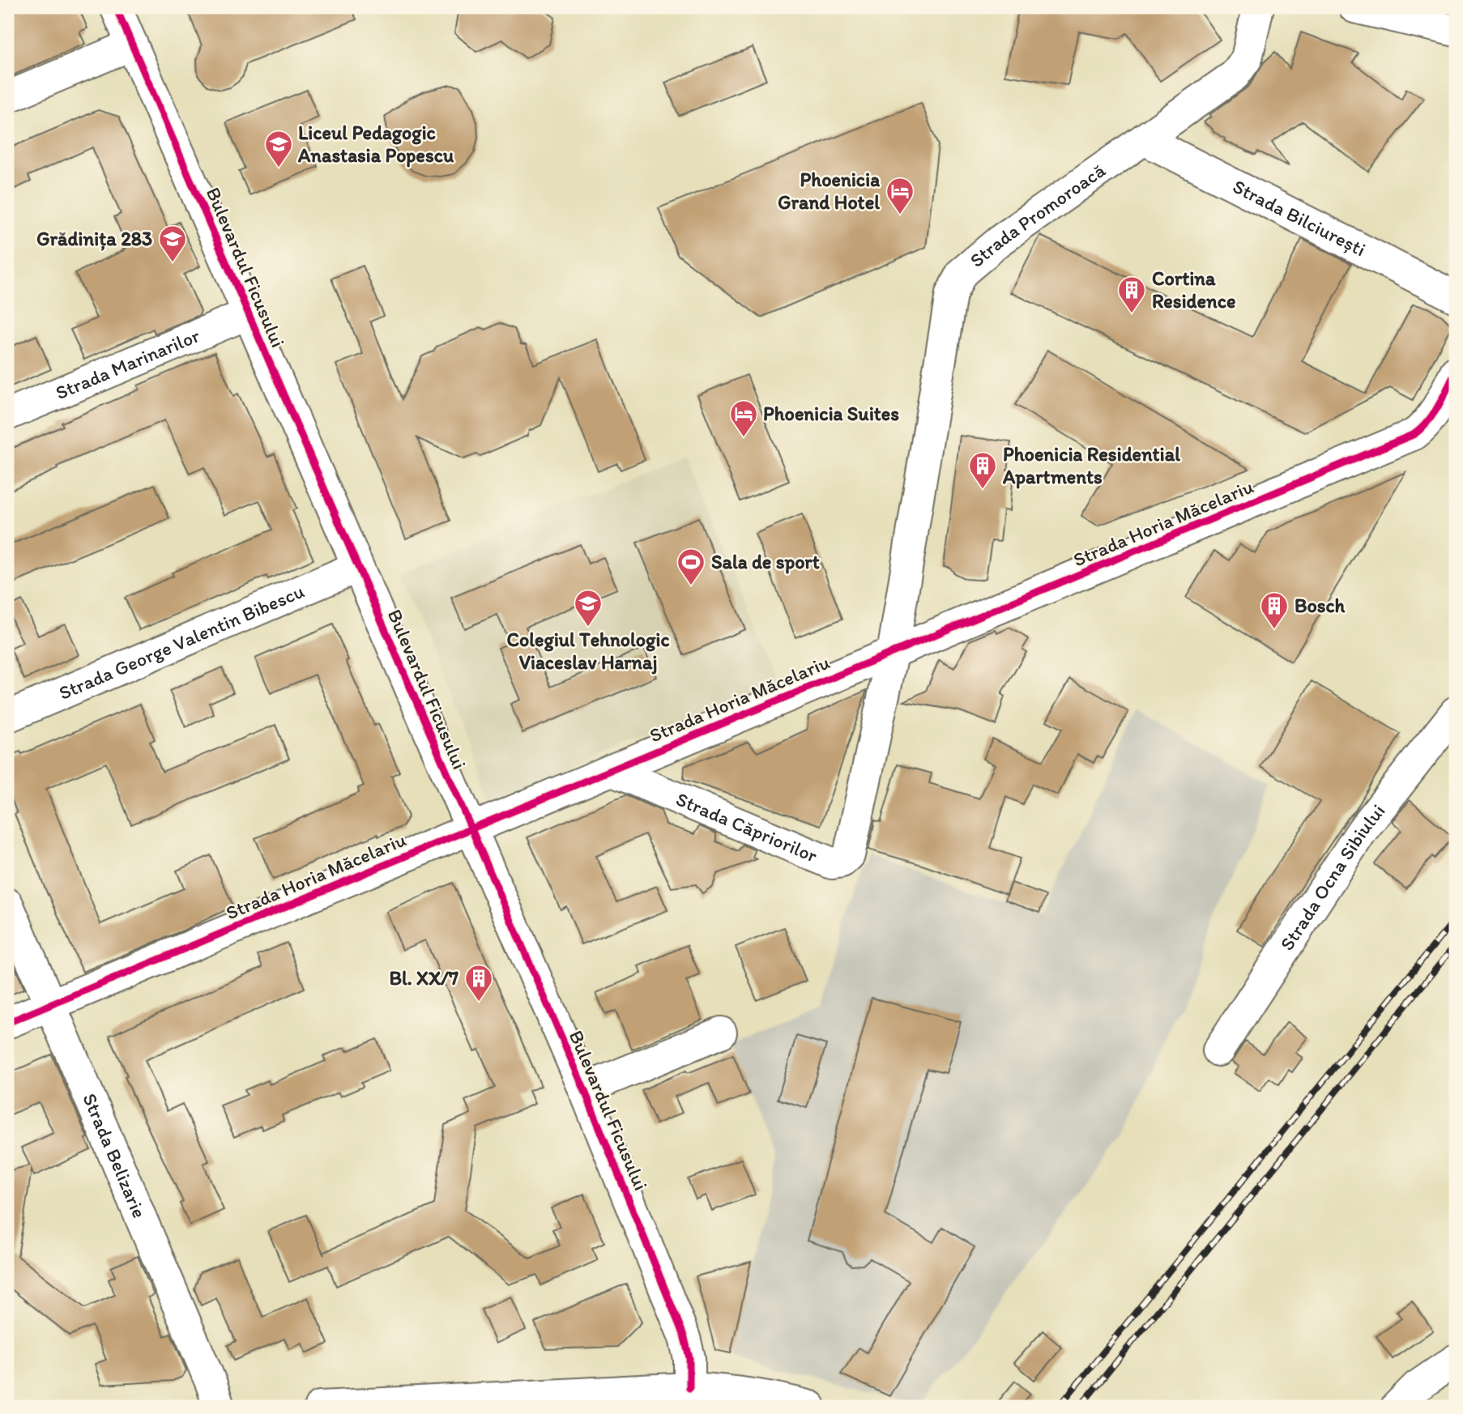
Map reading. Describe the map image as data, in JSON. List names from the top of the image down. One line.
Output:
{"streets":{"street":["Strada Promoroacă","Strada Bilciurești","Bulevardul Ficusului","Strada Marinarilor","Strada Horia Măcelariu","Strada George Valentin Bibescu","Strada Căpriorilor","Strada Ocna Sibiului","Strada Belizarie"]},"crossings":[["Strada Promoroacă","Strada Bilciurești"],["Strada Promoroacă","Strada Horia Măcelariu"],["Strada Promoroacă","Strada Căpriorilor"],["Bulevardul Ficusului","Strada Marinarilor"],["Bulevardul Ficusului","Strada Horia Măcelariu"],["Bulevardul Ficusului","Strada George Valentin Bibescu"],["Strada Horia Măcelariu","Strada Căpriorilor"],["Strada Horia Măcelariu","Strada Belizarie"]],"places":{"school or university":["Liceul Pedagogic Anastasia Popescu","Grădinița 283","Colegiul Tehnologic Viaceslav Harnaj"],"hotel":["Phoenicia Grand Hotel","Phoenicia Suites"],"building":["Cortina Residence","Phoenicia Residential Apartments","Bosch","Bl. XX/7"],"sports":["Sala de sport"]}}
